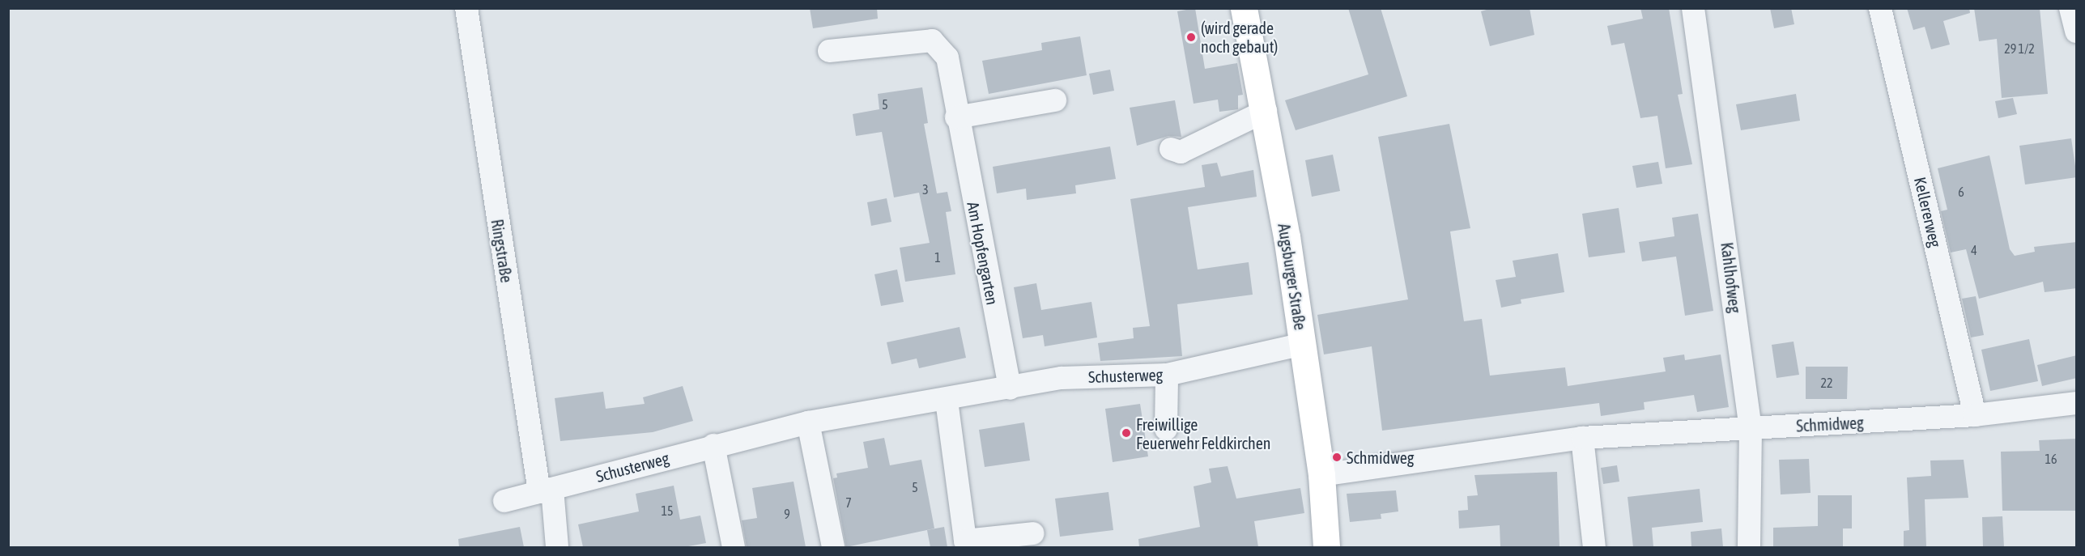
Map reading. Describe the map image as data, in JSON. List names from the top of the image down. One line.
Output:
{"streets":{"main road":["Augsburger Straße"],"street":["Kellererweg","Ringstraße","Am Hopfengarten","Kahlhofweg","Schusterweg","Schmidweg"]},"crossings":[["Kellererweg","Schmidweg"],["Ringstraße","Schusterweg"],["Am Hopfengarten","Schusterweg"],["Augsburger Straße","Schusterweg"],["Augsburger Straße","Schmidweg"],["Kahlhofweg","Schmidweg"]],"places":["(wird gerade noch gebaut)","Freiwillige Feuerwehr Feldkirchen","Schmidweg"],"house_numbers":["29 1/2","5","3","6","4","1","22","16","5","7","15","9"]}
